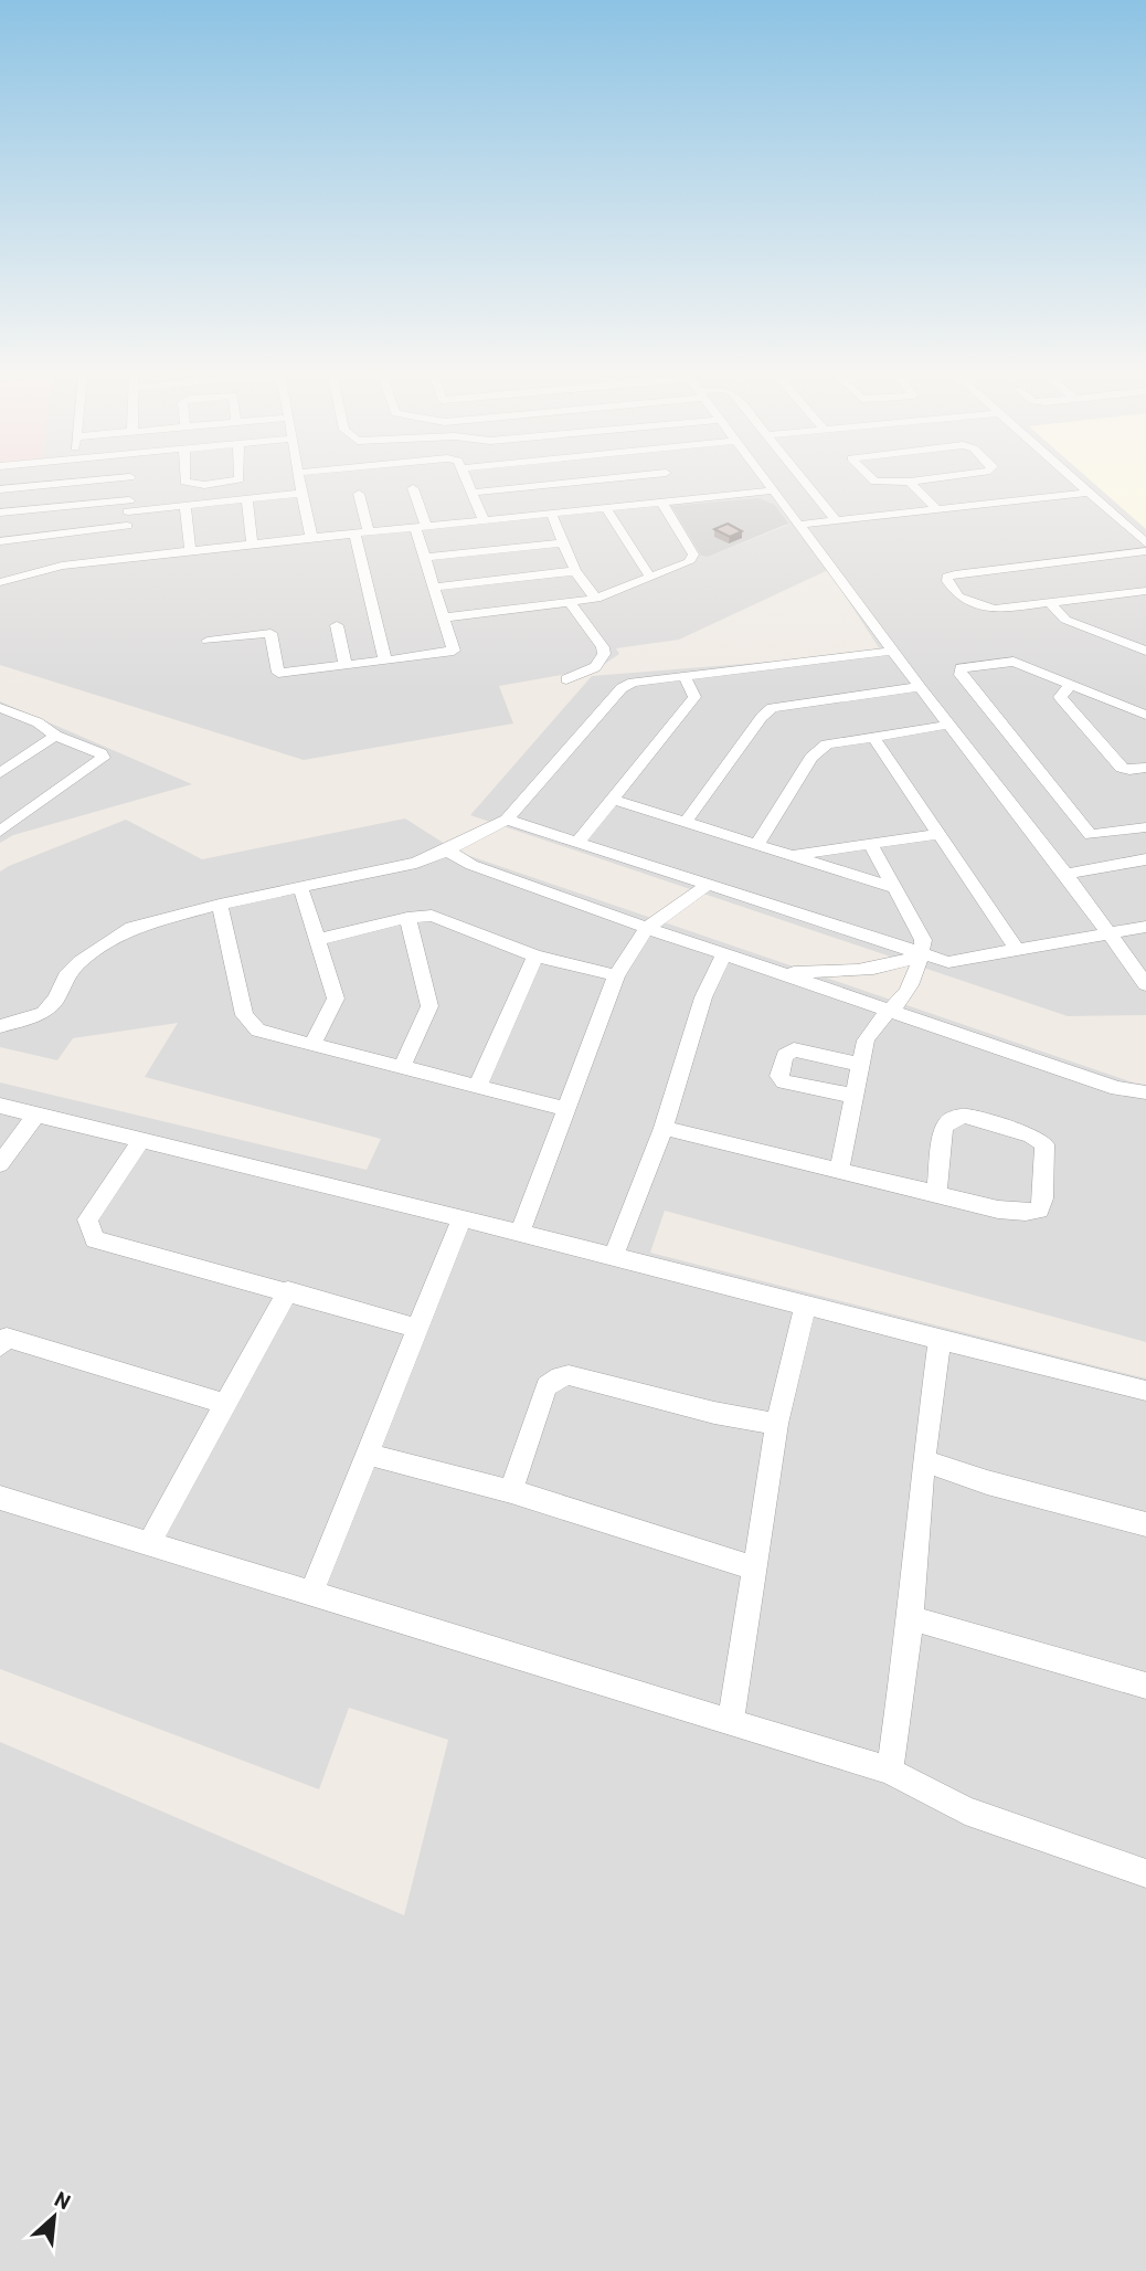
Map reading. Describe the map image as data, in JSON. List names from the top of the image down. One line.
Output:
{"north":"top right"}
